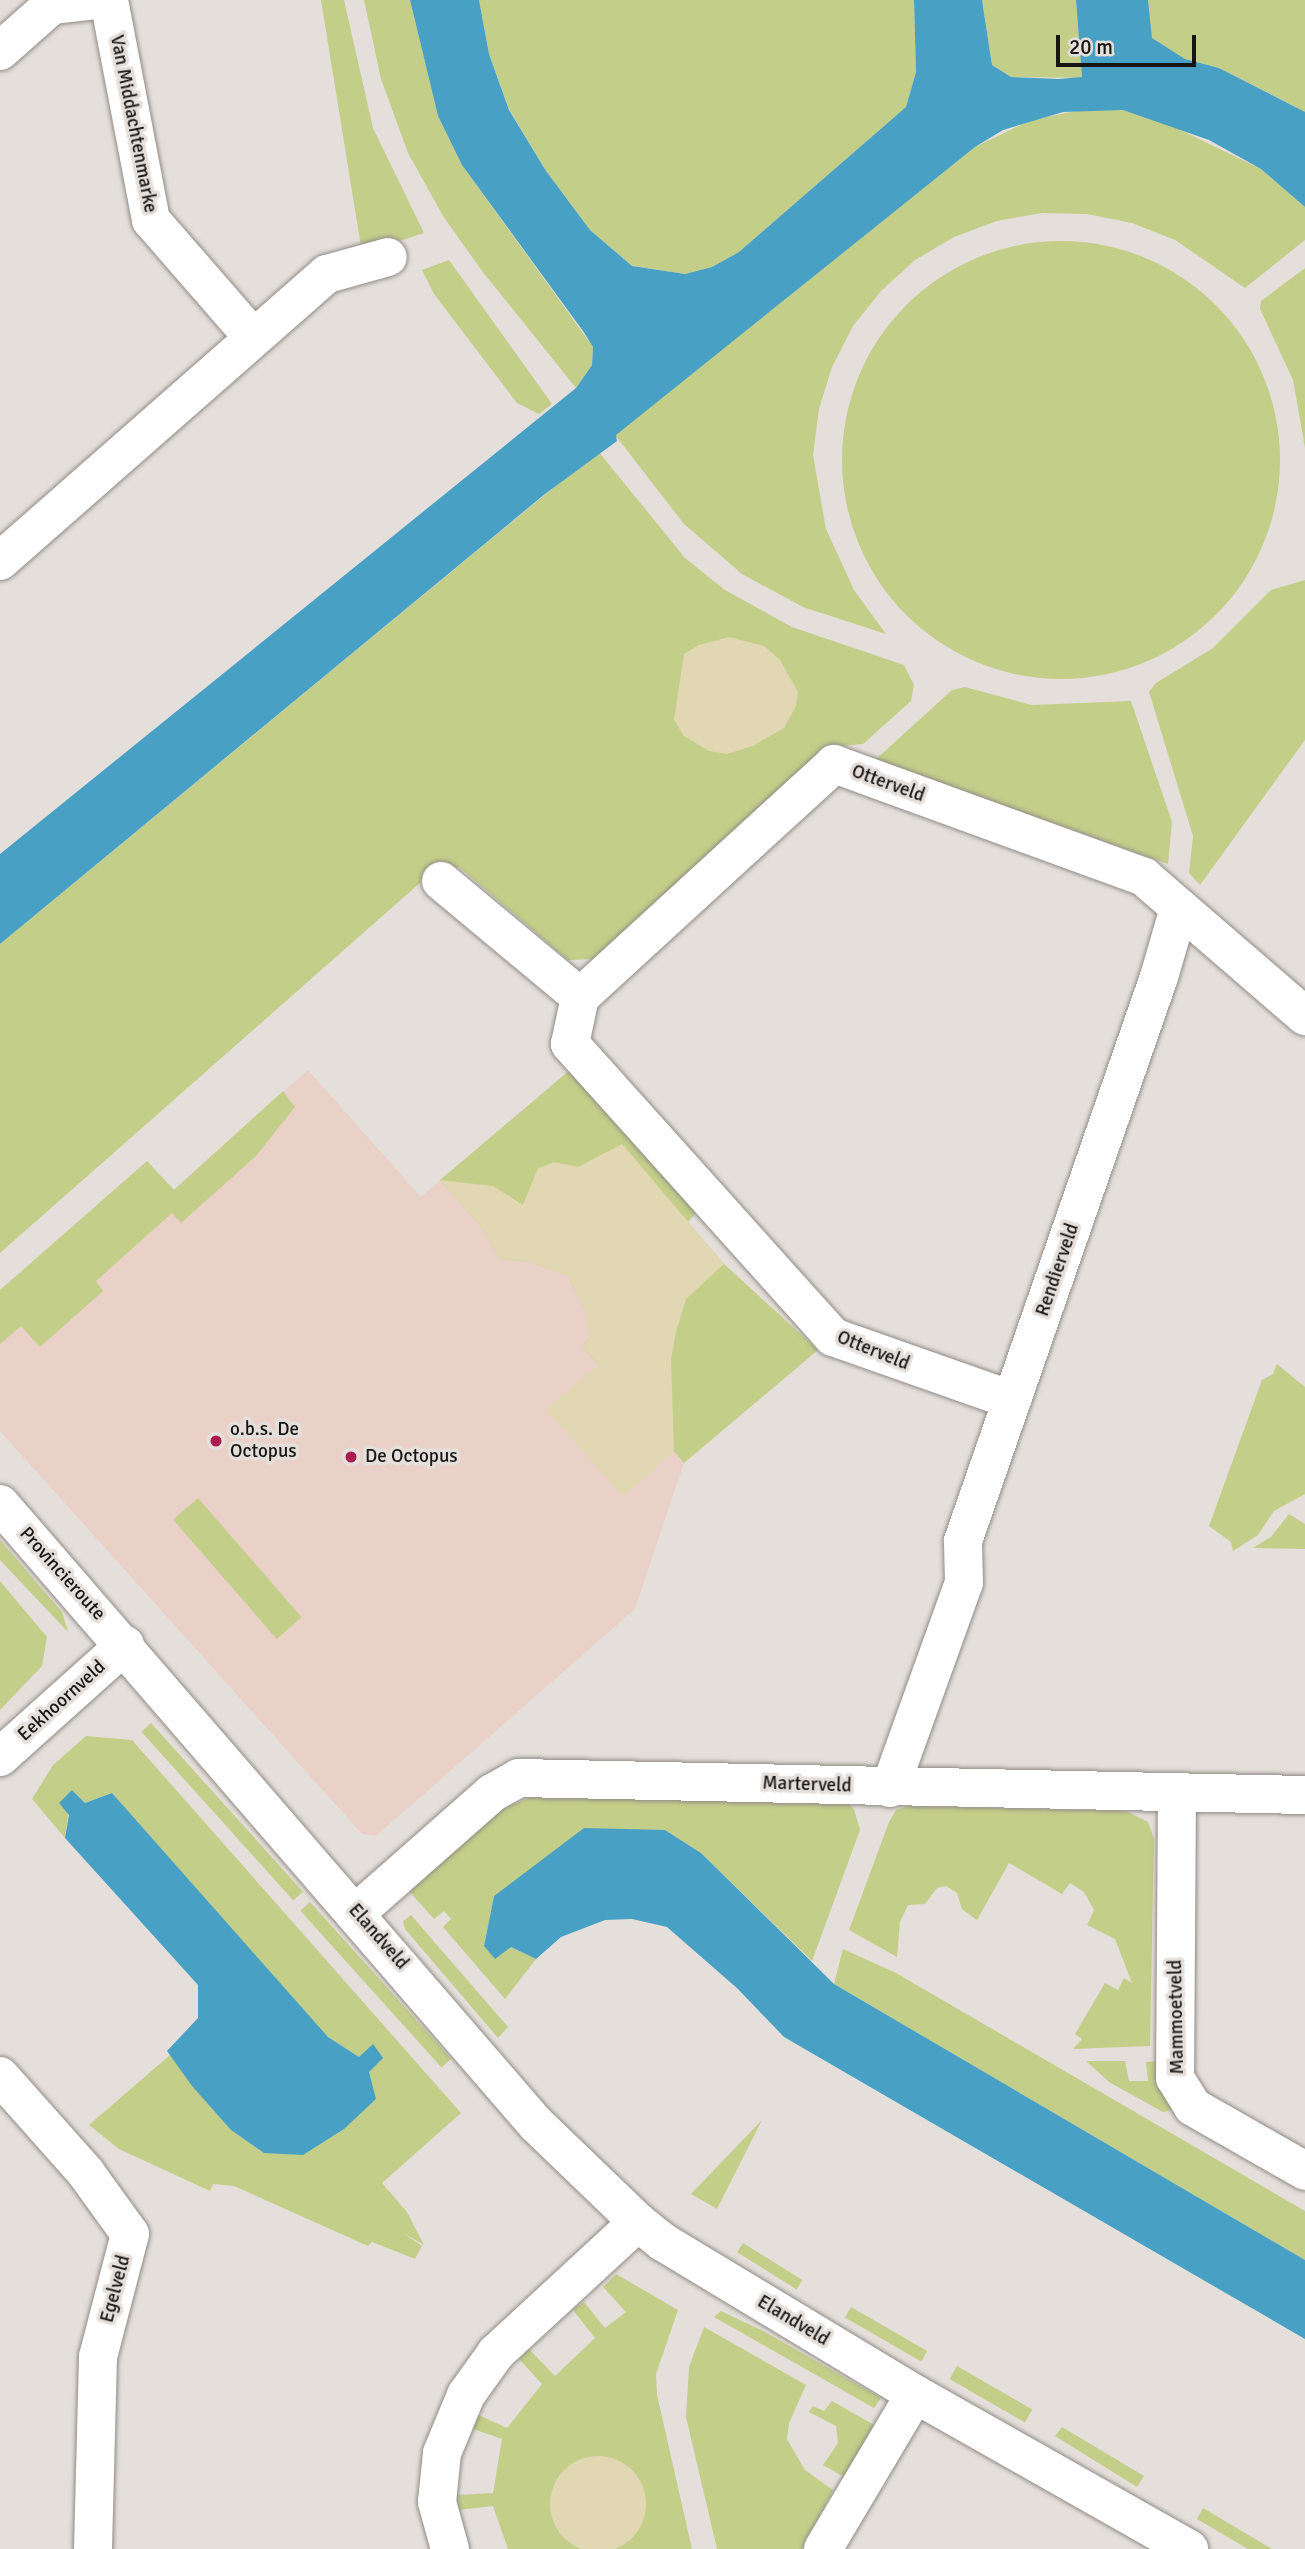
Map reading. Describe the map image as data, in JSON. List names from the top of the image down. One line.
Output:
{"streets":{"street":["Van Middachtenmarke","Otterveld","Rendierveld","Provincieroute","Eekhoornveld","Marterveld","Elandveld","Mammoetveld","Egelveld"]},"crossings":[["Otterveld","Rendierveld"],["Rendierveld","Marterveld"],["Provincieroute","Eekhoornveld"],["Provincieroute","Elandveld"],["Eekhoornveld","Elandveld"],["Marterveld","Elandveld"],["Marterveld","Mammoetveld"]],"places":["o.b.s. De Octopus","De Octopus"],"scale_bar":"20 m"}
